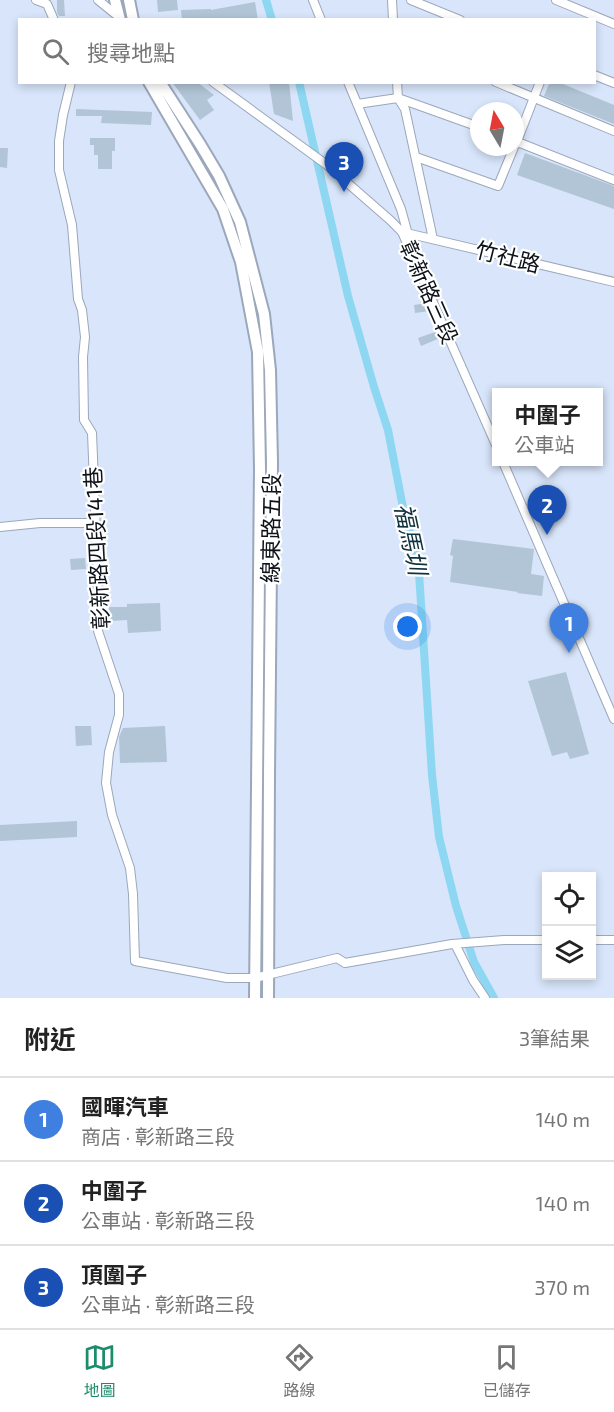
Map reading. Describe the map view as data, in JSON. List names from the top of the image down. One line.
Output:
{"streets":{"main road":["線東路五段"],"street":["竹社路","彰新路三段","彰新路四段141巷"]},"crossings":[["竹社路","彰新路三段"],["線東路五段","彰新路四段141巷"]],"water":["福馬圳"],"north":"top","page":{"search":"搜尋地點","pins":["3","2","1"],"popup":["中圍子","公車站"],"heading":["附近","3筆結果"],"list":[{"mark":"1","name":"國暉汽車","note":"商店 · 彰新路三段","value":"140 m"},{"mark":"2","name":"中圍子","note":"公車站 · 彰新路三段","value":"140 m"},{"mark":"3","name":"頂圍子","note":"公車站 · 彰新路三段","value":"370 m"}],"nav":["地圖","路線","已儲存"]}}
